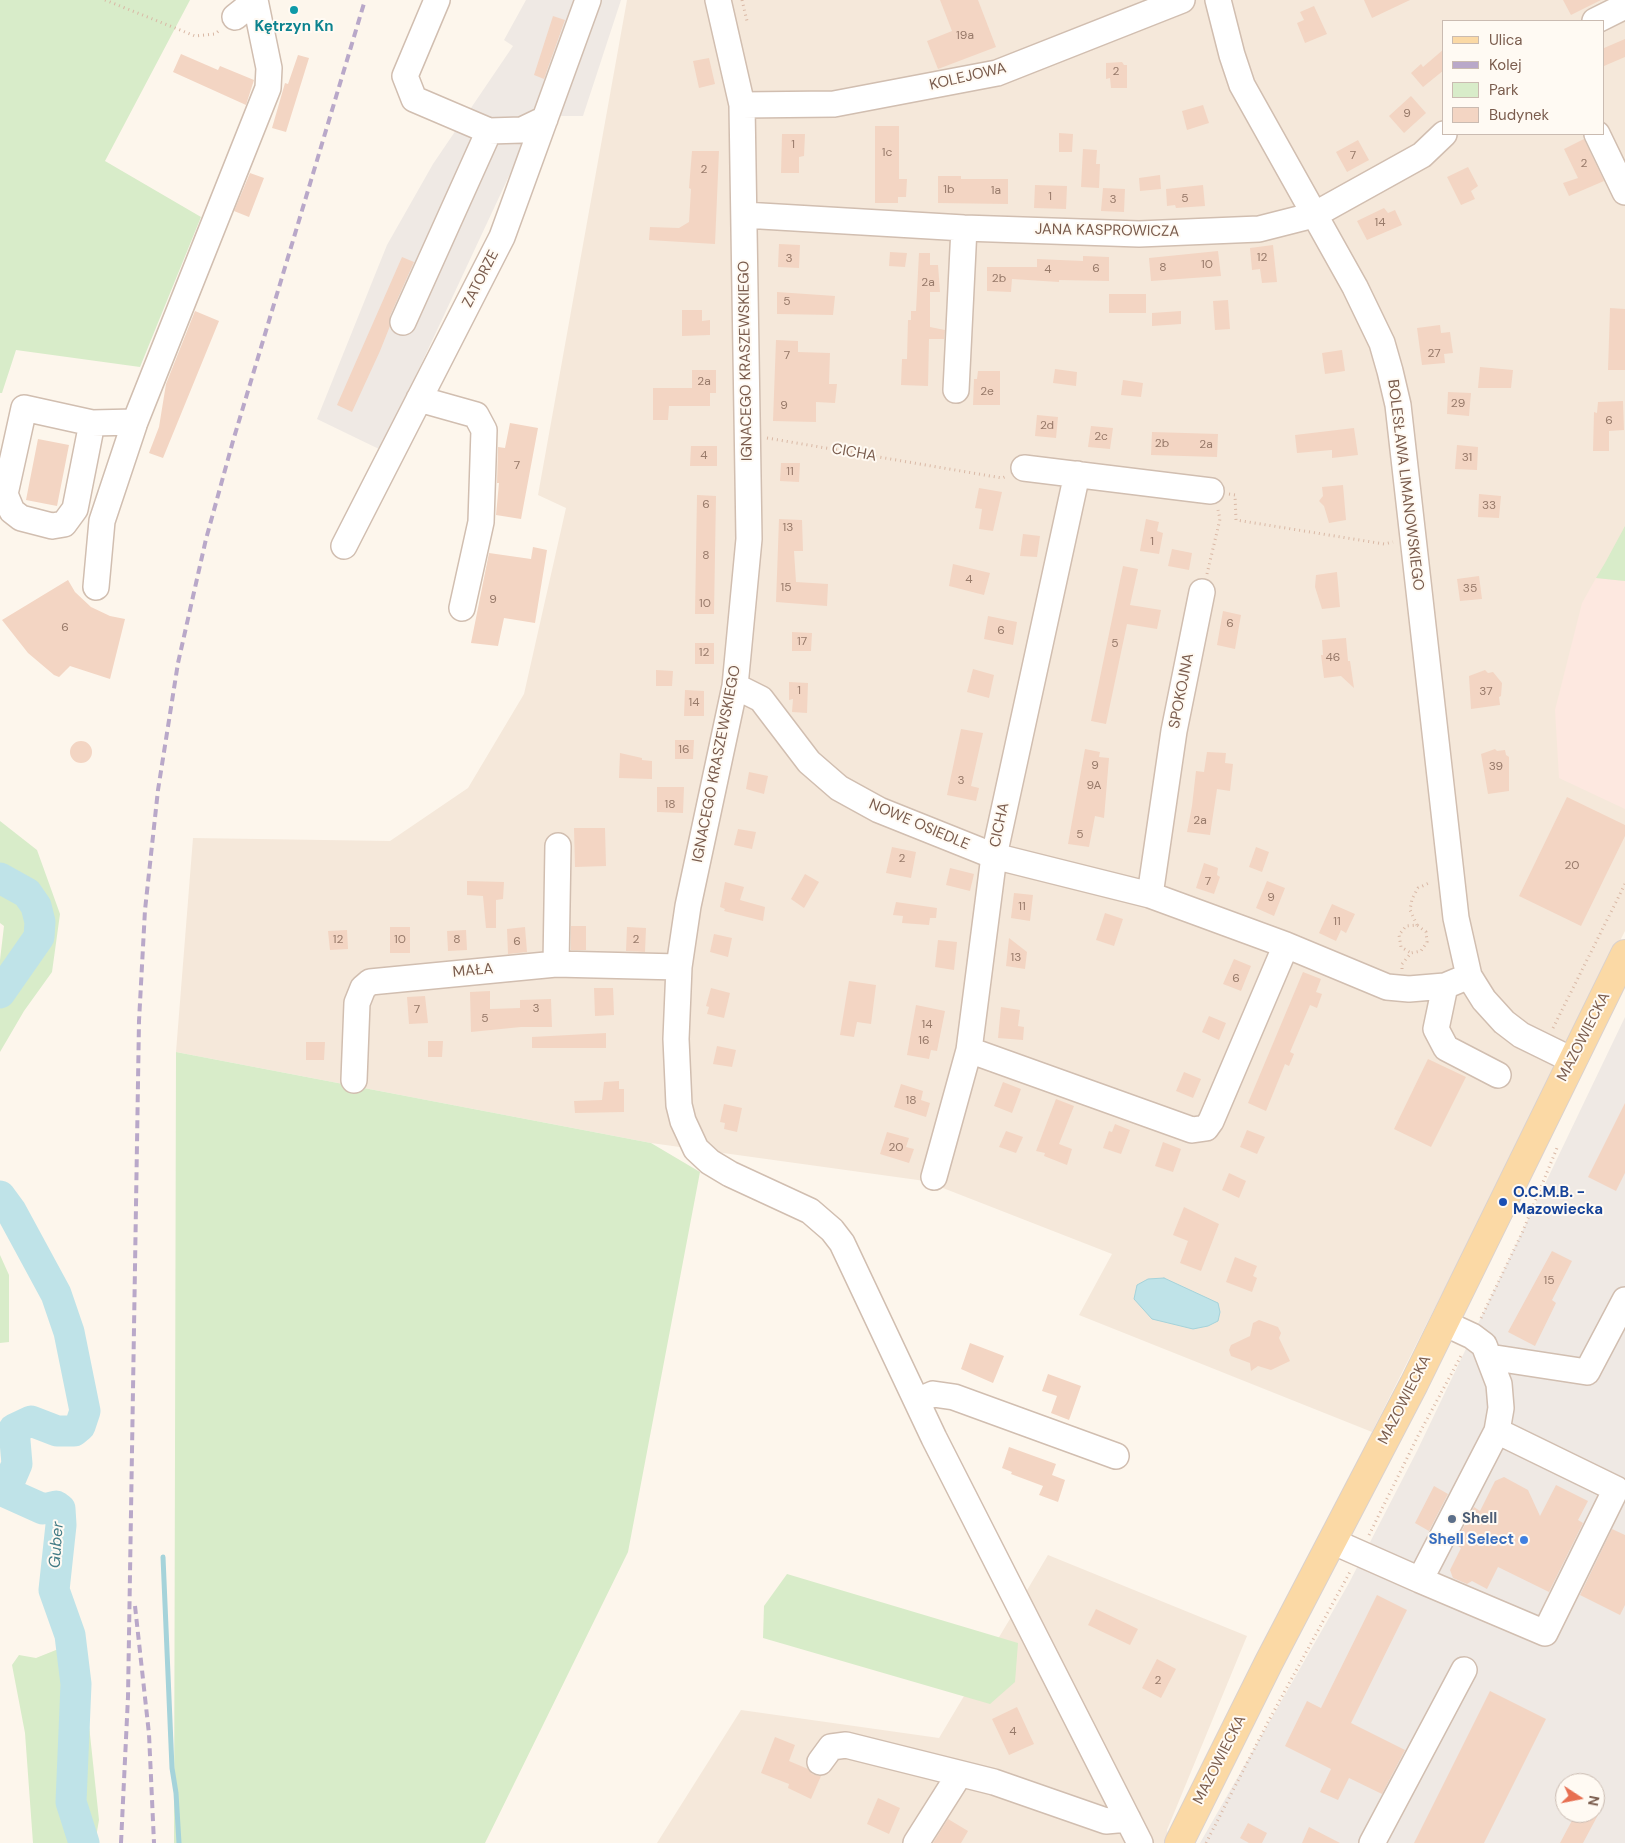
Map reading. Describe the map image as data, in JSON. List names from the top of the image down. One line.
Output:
{"streets":{"main road":["MAZOWIECKA"],"street":["KOLEJOWA","JANA KASPROWICZA","ZATORZE","IGNACEGO KRASZEWSKIEGO","CICHA","BOLESŁAWA LIMANOWSKIEGO","SPOKOJNA","NOWE OSIEDLE","MAŁA"]},"crossings":[["KOLEJOWA","IGNACEGO KRASZEWSKIEGO"],["JANA KASPROWICZA","IGNACEGO KRASZEWSKIEGO"],["JANA KASPROWICZA","BOLESŁAWA LIMANOWSKIEGO"],["IGNACEGO KRASZEWSKIEGO","CICHA"],["IGNACEGO KRASZEWSKIEGO","NOWE OSIEDLE"],["IGNACEGO KRASZEWSKIEGO","MAŁA"],["CICHA","NOWE OSIEDLE"],["BOLESŁAWA LIMANOWSKIEGO","NOWE OSIEDLE"],["SPOKOJNA","NOWE OSIEDLE"]],"water":["Guber"],"places":["Kętrzyn Kn","O.C.M.B. - Mazowiecka","Shell","Shell Select"],"house_numbers":["19a","2","9","1","1c","7","2","2","1b","1a","1","5","3","14","12","3","10","8","6","4","2b","2a","5","27","7","2a","2e","29","9","6","2d","2c","2b","2a","4","31","7","11","6","33","13","1","8","4","15","35","9","10","6","6","6","17","5","12","46","1","37","14","16","9","39","3","9A","18","2a","5","2","20","7","9","11","11","12","10","8","2","6","13","6","3","7","5","14","16","18","20","15","2","4"],"legend":["Ulica","Kolej","Park","Budynek"],"north":"right"}
